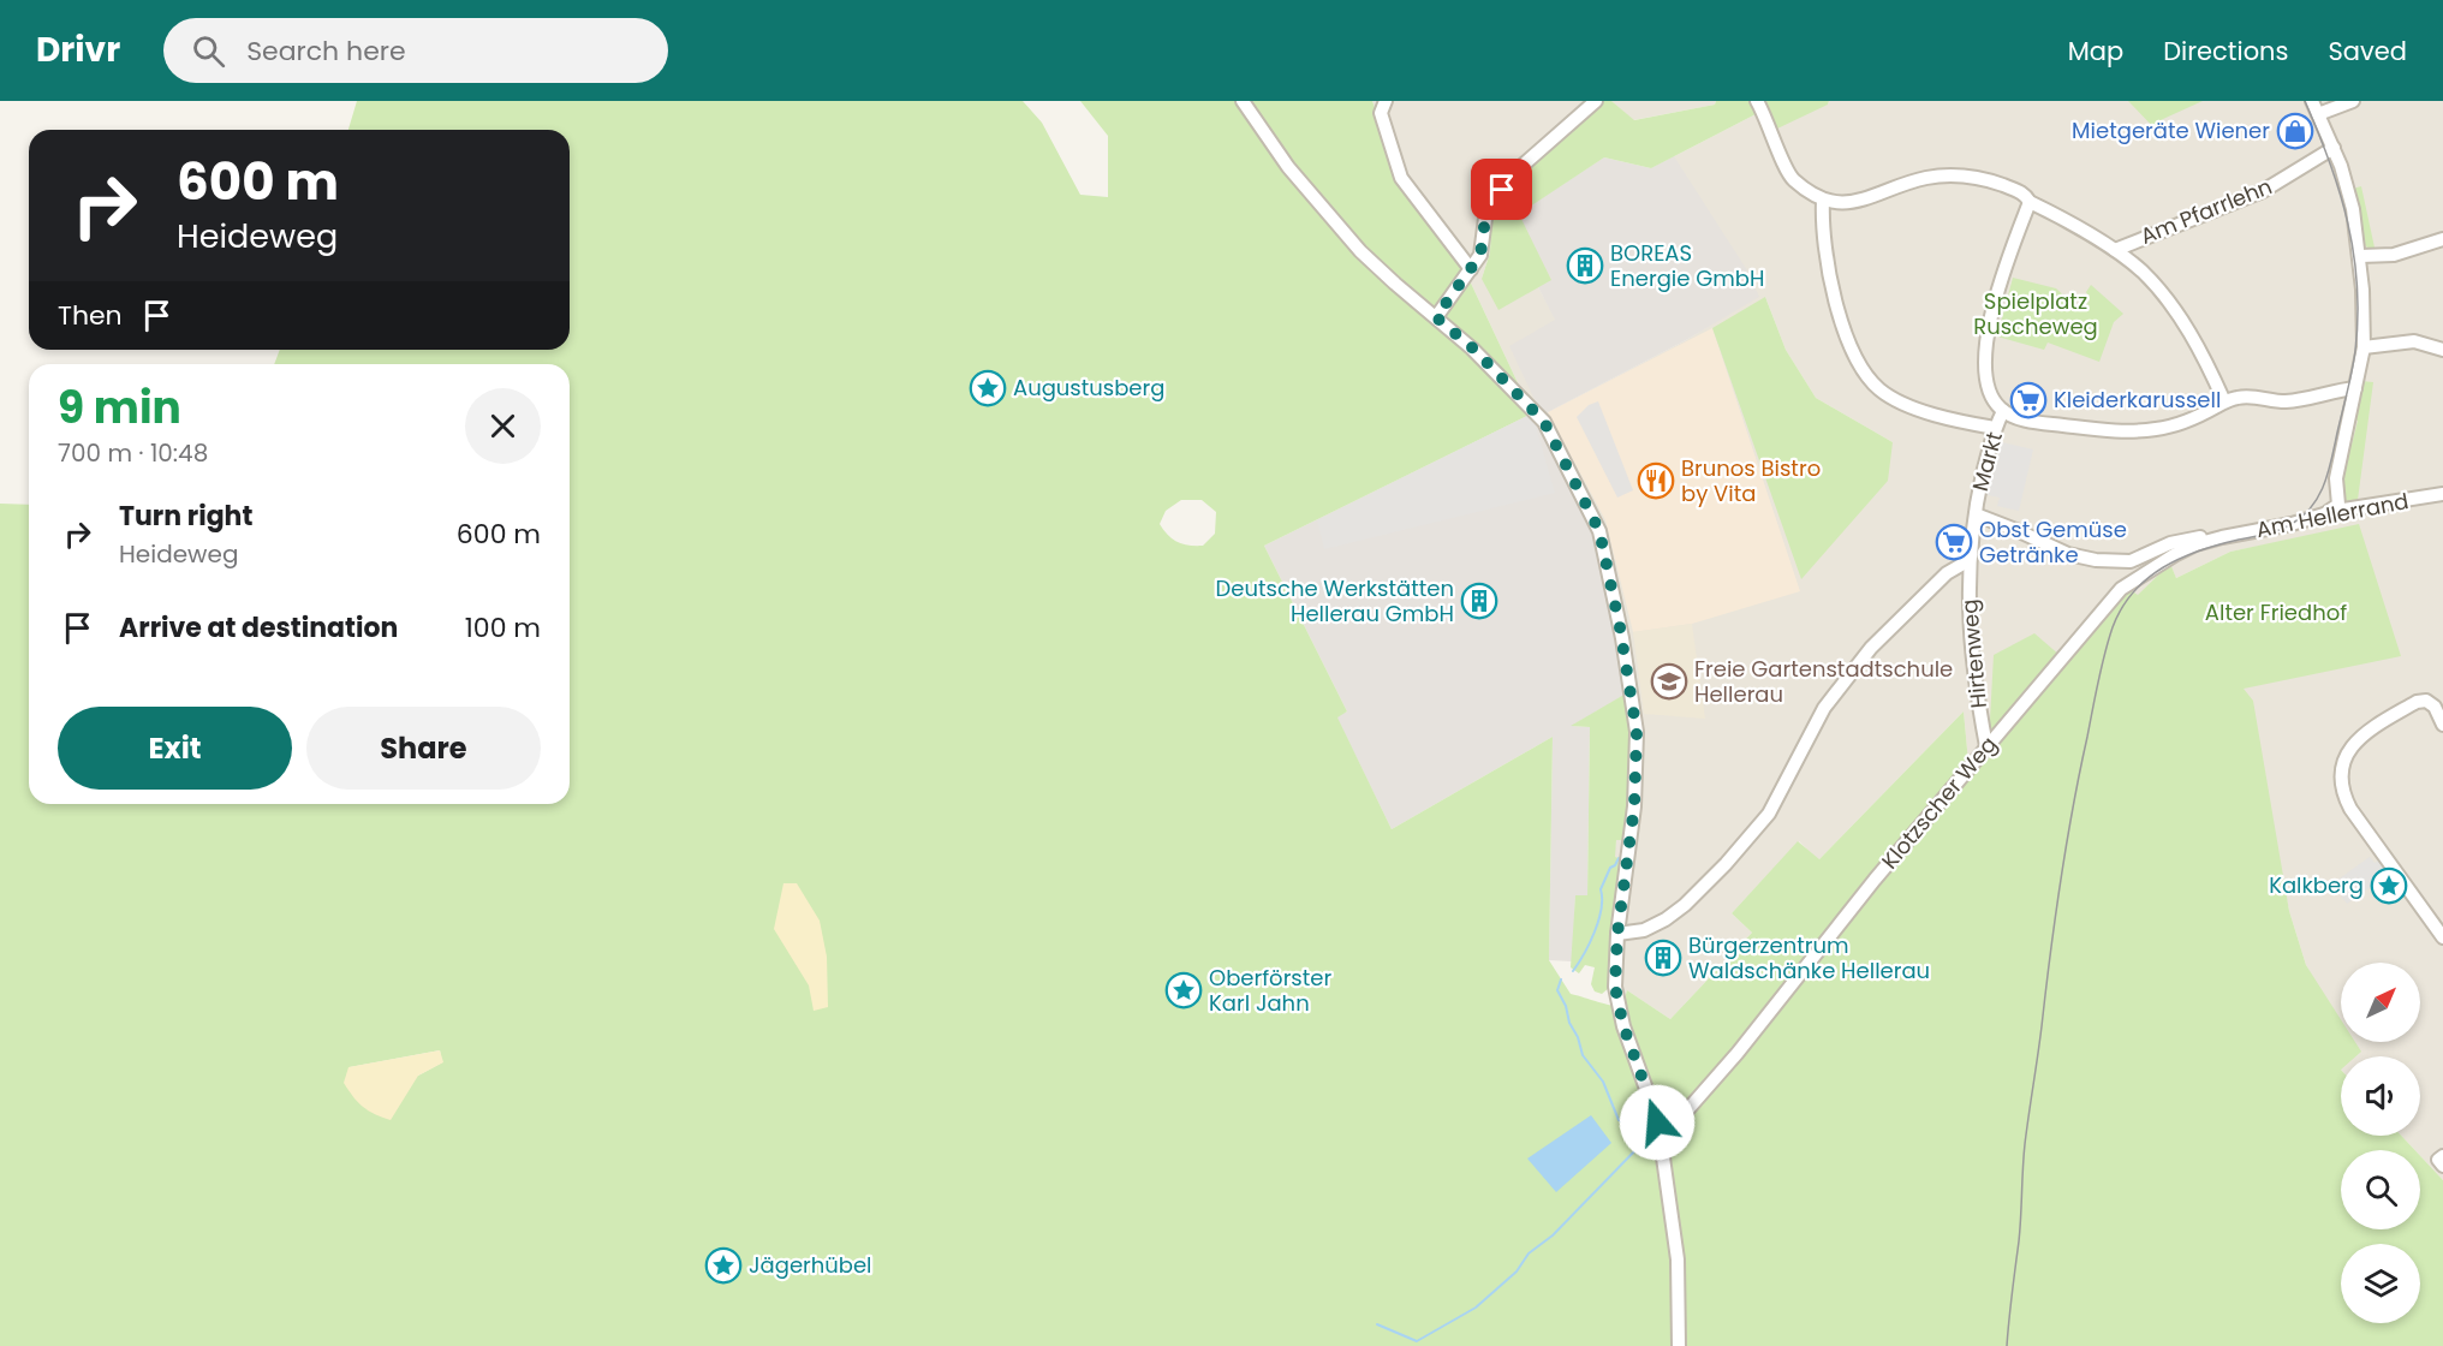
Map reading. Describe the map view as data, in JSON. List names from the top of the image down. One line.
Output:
{"streets":{"street":["Am Pfarrlehn","Markt","Am Hellerrand","Hirtenweg","Klotzscher Weg"]},"crossings":[["Markt","Hirtenweg"],["Am Hellerrand","Klotzscher Weg"],["Hirtenweg","Klotzscher Weg"]],"parks":["Spielplatz Ruscheweg","Alter Friedhof"],"places":{"shop":["Mietgeräte Wiener"],"building":["BOREAS Energie GmbH","Deutsche Werkstätten Hellerau GmbH","Bürgerzentrum Waldschänke Hellerau"],"place":["Augustusberg","Kalkberg","Oberförster Karl Jahn","Jägerhübel"],"supermarket":["Kleiderkarussell","Obst Gemüse Getränke"],"restaurant":["Brunos Bistro by Vita"],"school or university":["Freie Gartenstadtschule Hellerau"]},"north":"top right","page":{"header":"Drivr","search":"Search here","nav":["Map","Directions","Saved"],"turn":["600 m","Heideweg"],"then":"Then","heading":["9 min","700 m · 10:48"],"list":[{"name":"Turn right","note":"Heideweg","value":"600 m"},{"name":"Arrive at destination","value":"100 m"}],"buttons":["Exit","Share"]}}
